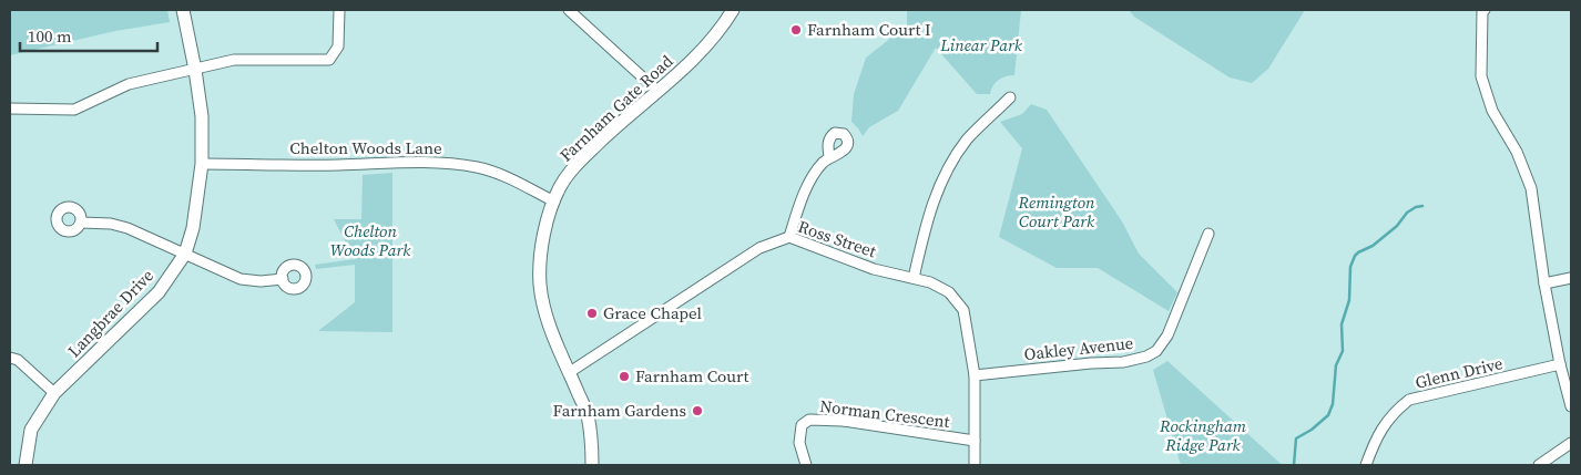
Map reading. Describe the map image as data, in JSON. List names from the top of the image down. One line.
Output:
{"streets":{"street":["Farnham Gate Road","Chelton Woods Lane","Ross Street","Langbrae Drive","Oakley Avenue","Glenn Drive","Norman Crescent"]},"crossings":[["Farnham Gate Road","Chelton Woods Lane"],["Farnham Gate Road","Ross Street"],["Chelton Woods Lane","Langbrae Drive"],["Ross Street","Oakley Avenue"],["Ross Street","Norman Crescent"]],"parks":["Linear Park","Remington Court Park","Chelton Woods Park","Rockingham Ridge Park"],"places":["Farnham Court I","Grace Chapel","Farnham Court","Farnham Gardens"],"scale_bar":"100 m"}
